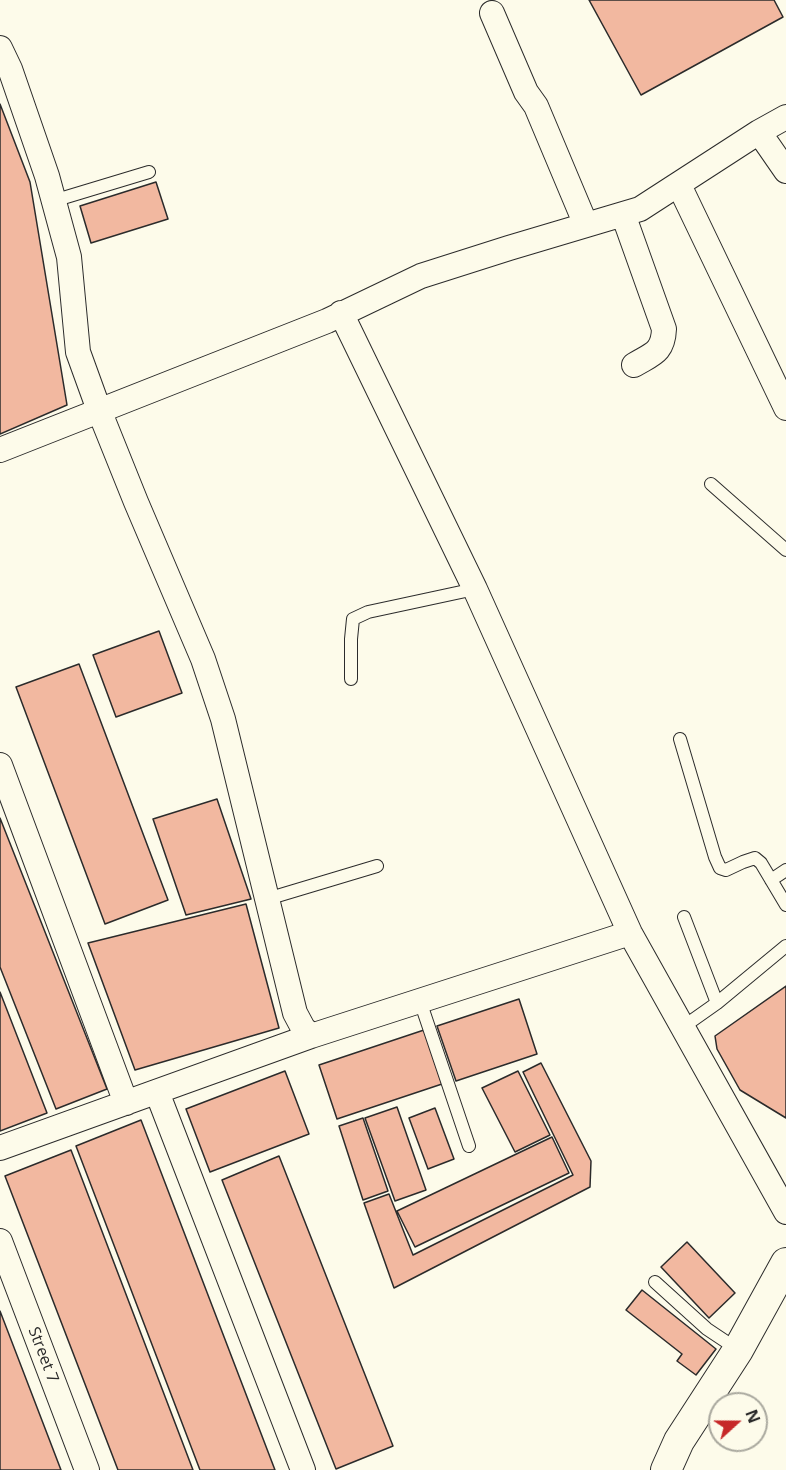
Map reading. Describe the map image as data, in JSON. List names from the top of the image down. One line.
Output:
{"streets":{"street":["Street 7"]},"north":"right"}
